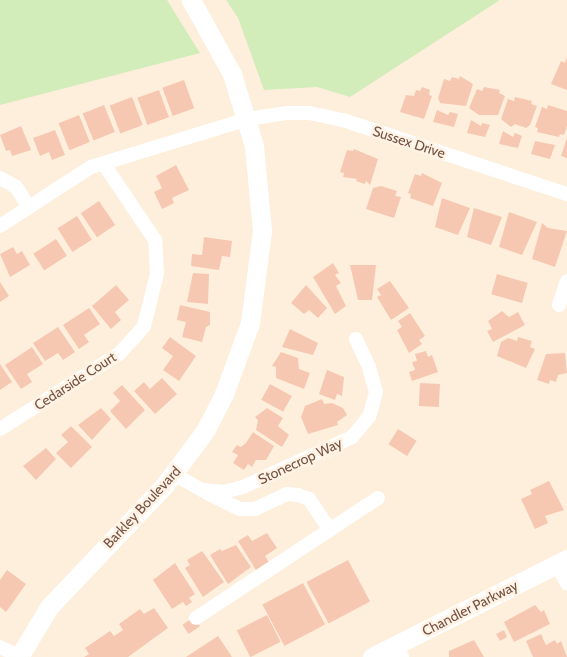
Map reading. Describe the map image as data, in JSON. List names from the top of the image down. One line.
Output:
{"streets":{"main road":["Barkley Boulevard","Chandler Parkway"],"street":["Sussex Drive","Cedarside Court","Stonecrop Way"]},"crossings":[["Sussex Drive","Cedarside Court"],["Sussex Drive","Barkley Boulevard"],["Stonecrop Way","Barkley Boulevard"]]}
